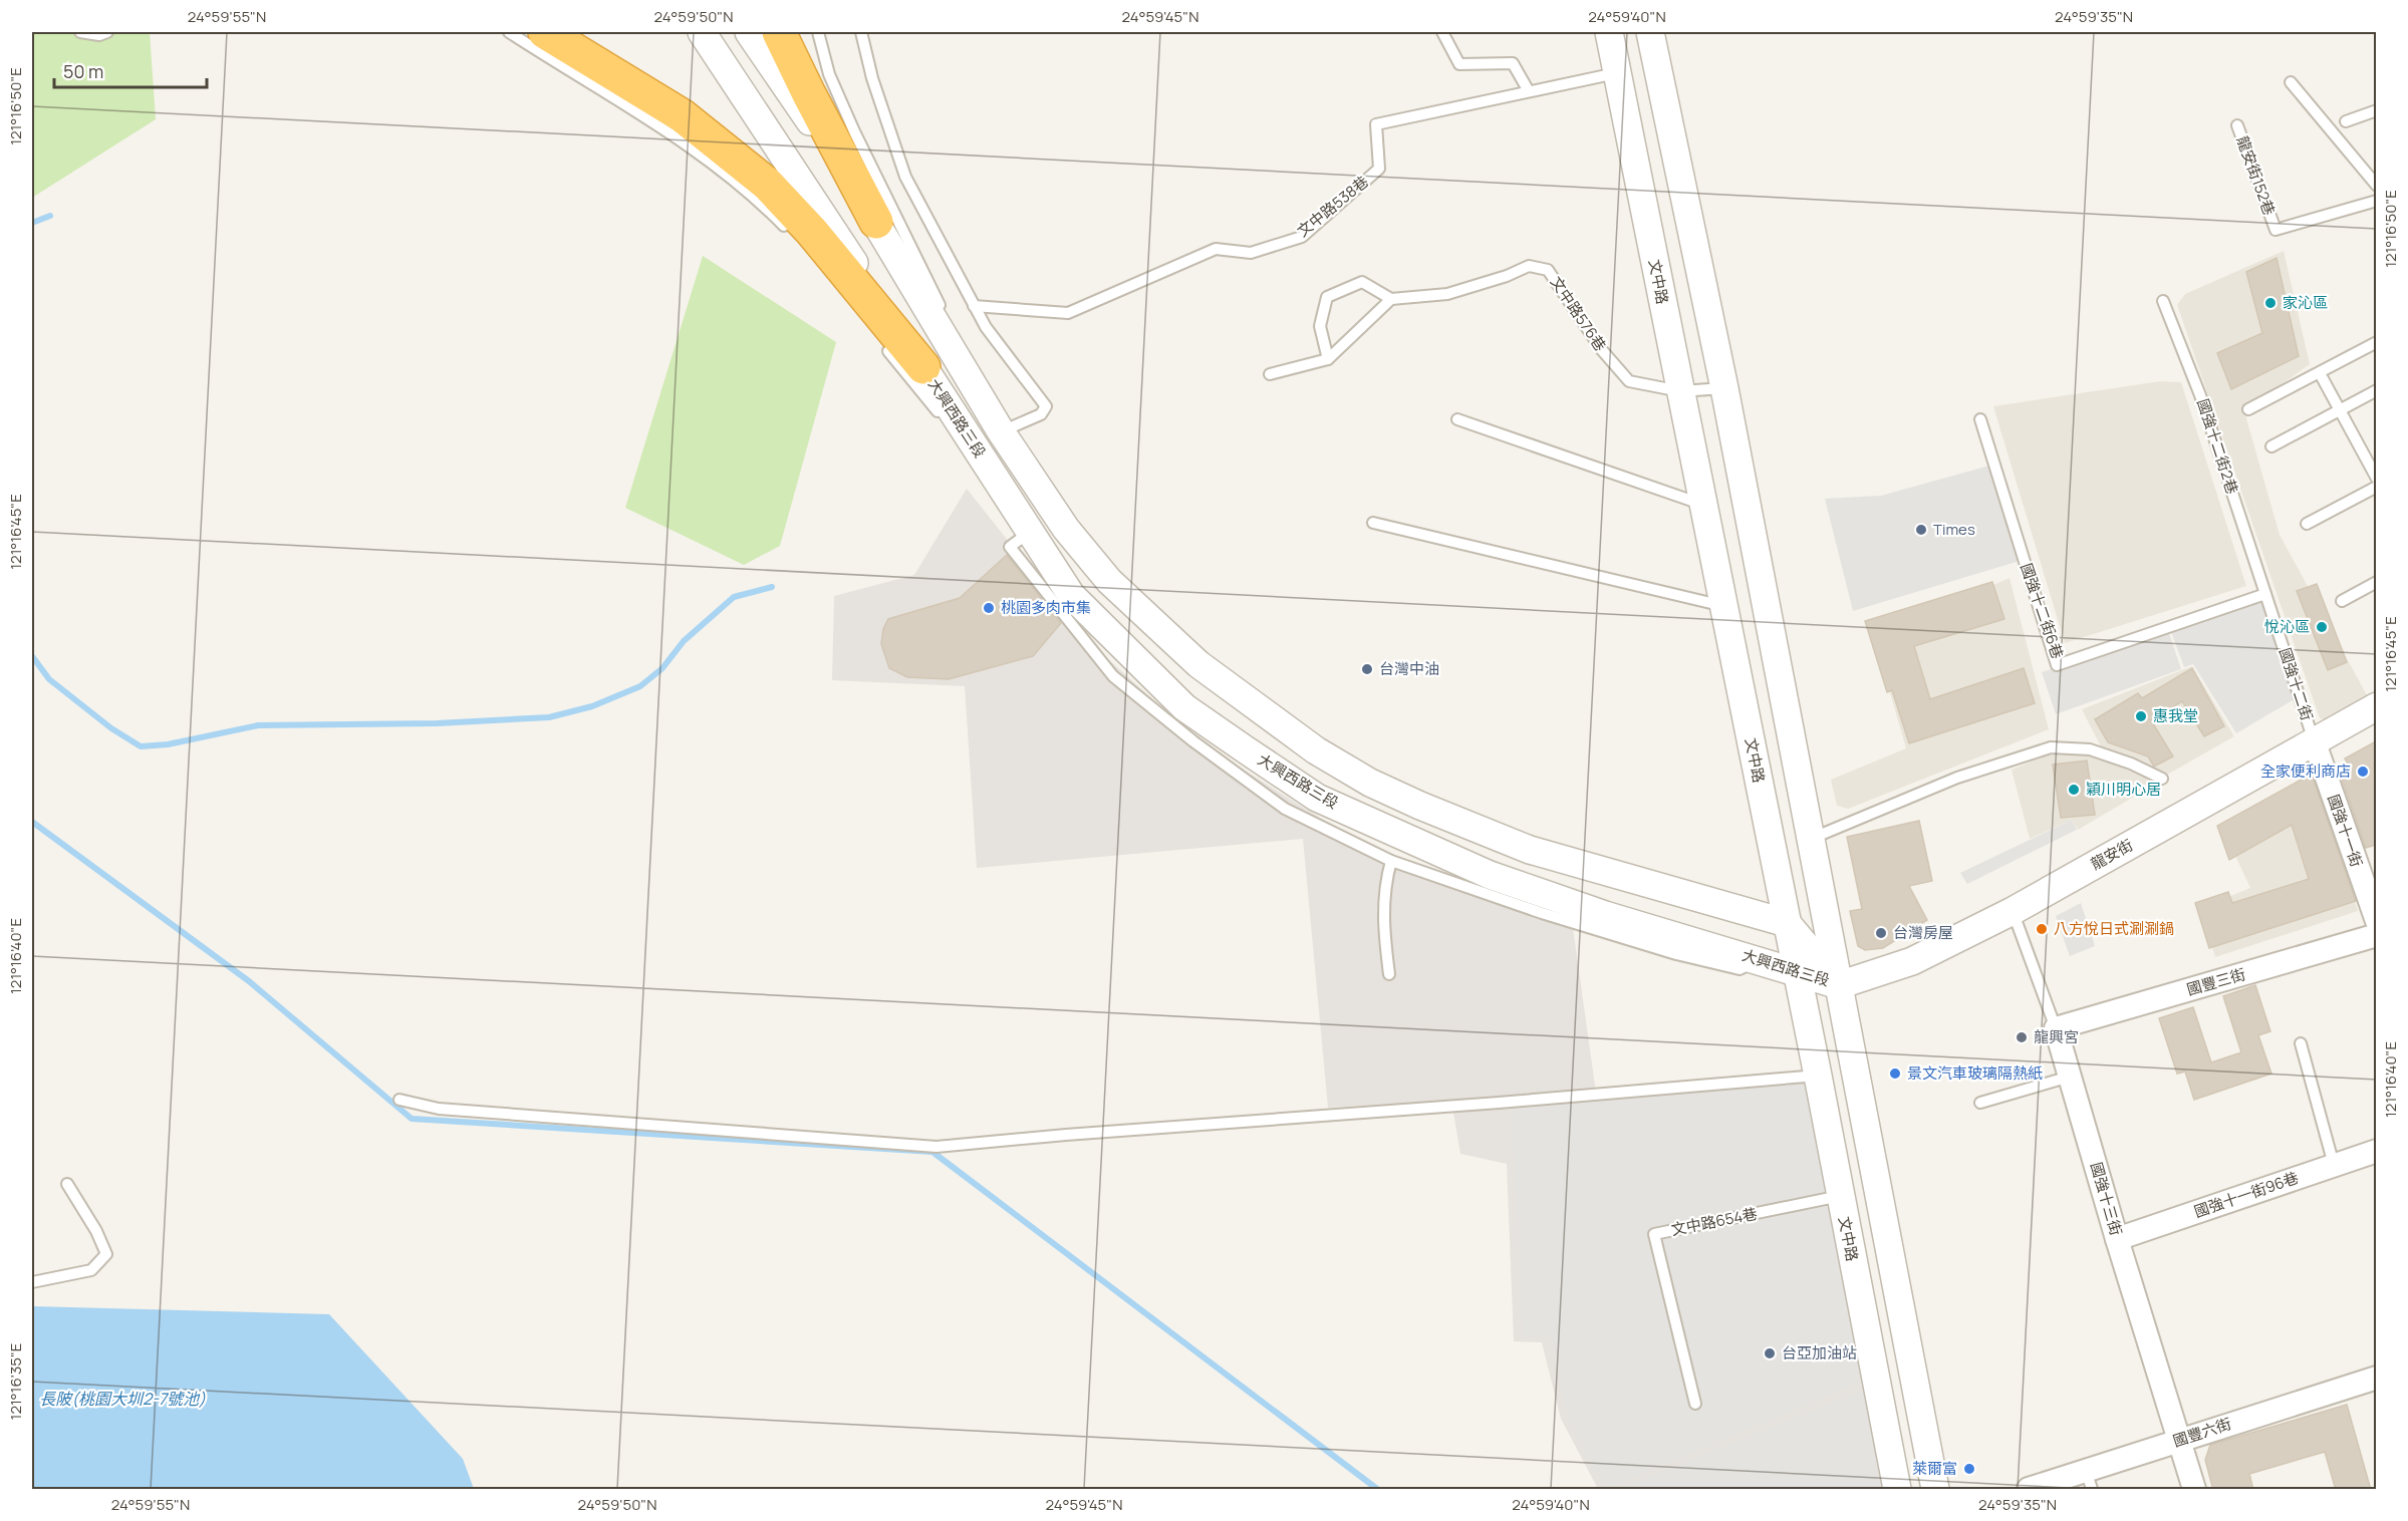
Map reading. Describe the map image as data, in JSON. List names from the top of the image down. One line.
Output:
{"streets":{"street":["文中路","大興西路三段","國強十一街","龍安街","國豐三街","國強十一街96巷","國強十三街","國豐六街"],"lane":["龍安街152巷","文中路538巷","文中路576巷","國強十二街2巷","國強十二街6巷","國強十二街","文中路654巷"]},"crossings":[["文中路538巷","文中路"],["文中路","文中路576巷"],["文中路","大興西路三段"],["文中路","文中路654巷"],["大興西路三段","龍安街"],["國強十二街2巷","國強十二街6巷"],["國強十二街2巷","國強十二街"],["國強十二街6巷","國強十二街"],["國強十二街","國強十一街"],["國強十二街","龍安街"],["國強十一街","龍安街"],["龍安街","國強十三街"],["國豐三街","國強十三街"],["國強十一街96巷","國強十三街"],["國強十三街","國豐六街"]],"water":["長陂(桃園大圳2-7號池)"],"places":["家沁區","Times","桃園多肉市集","悅沁區","台灣中油","惠我堂","全家便利商店","穎川明心居","八方悅日式涮涮鍋","台灣房屋","龍興宮","景文汽車玻璃隔熱紙","台亞加油站","萊爾富"],"scale_bar":"50 m","coordinates":["24°59'55\"N","24°59'50\"N","24°59'45\"N","24°59'40\"N","24°59'35\"N","121°16'50\"E","121°16'45\"E","121°16'40\"E","121°16'35\"E"]}
